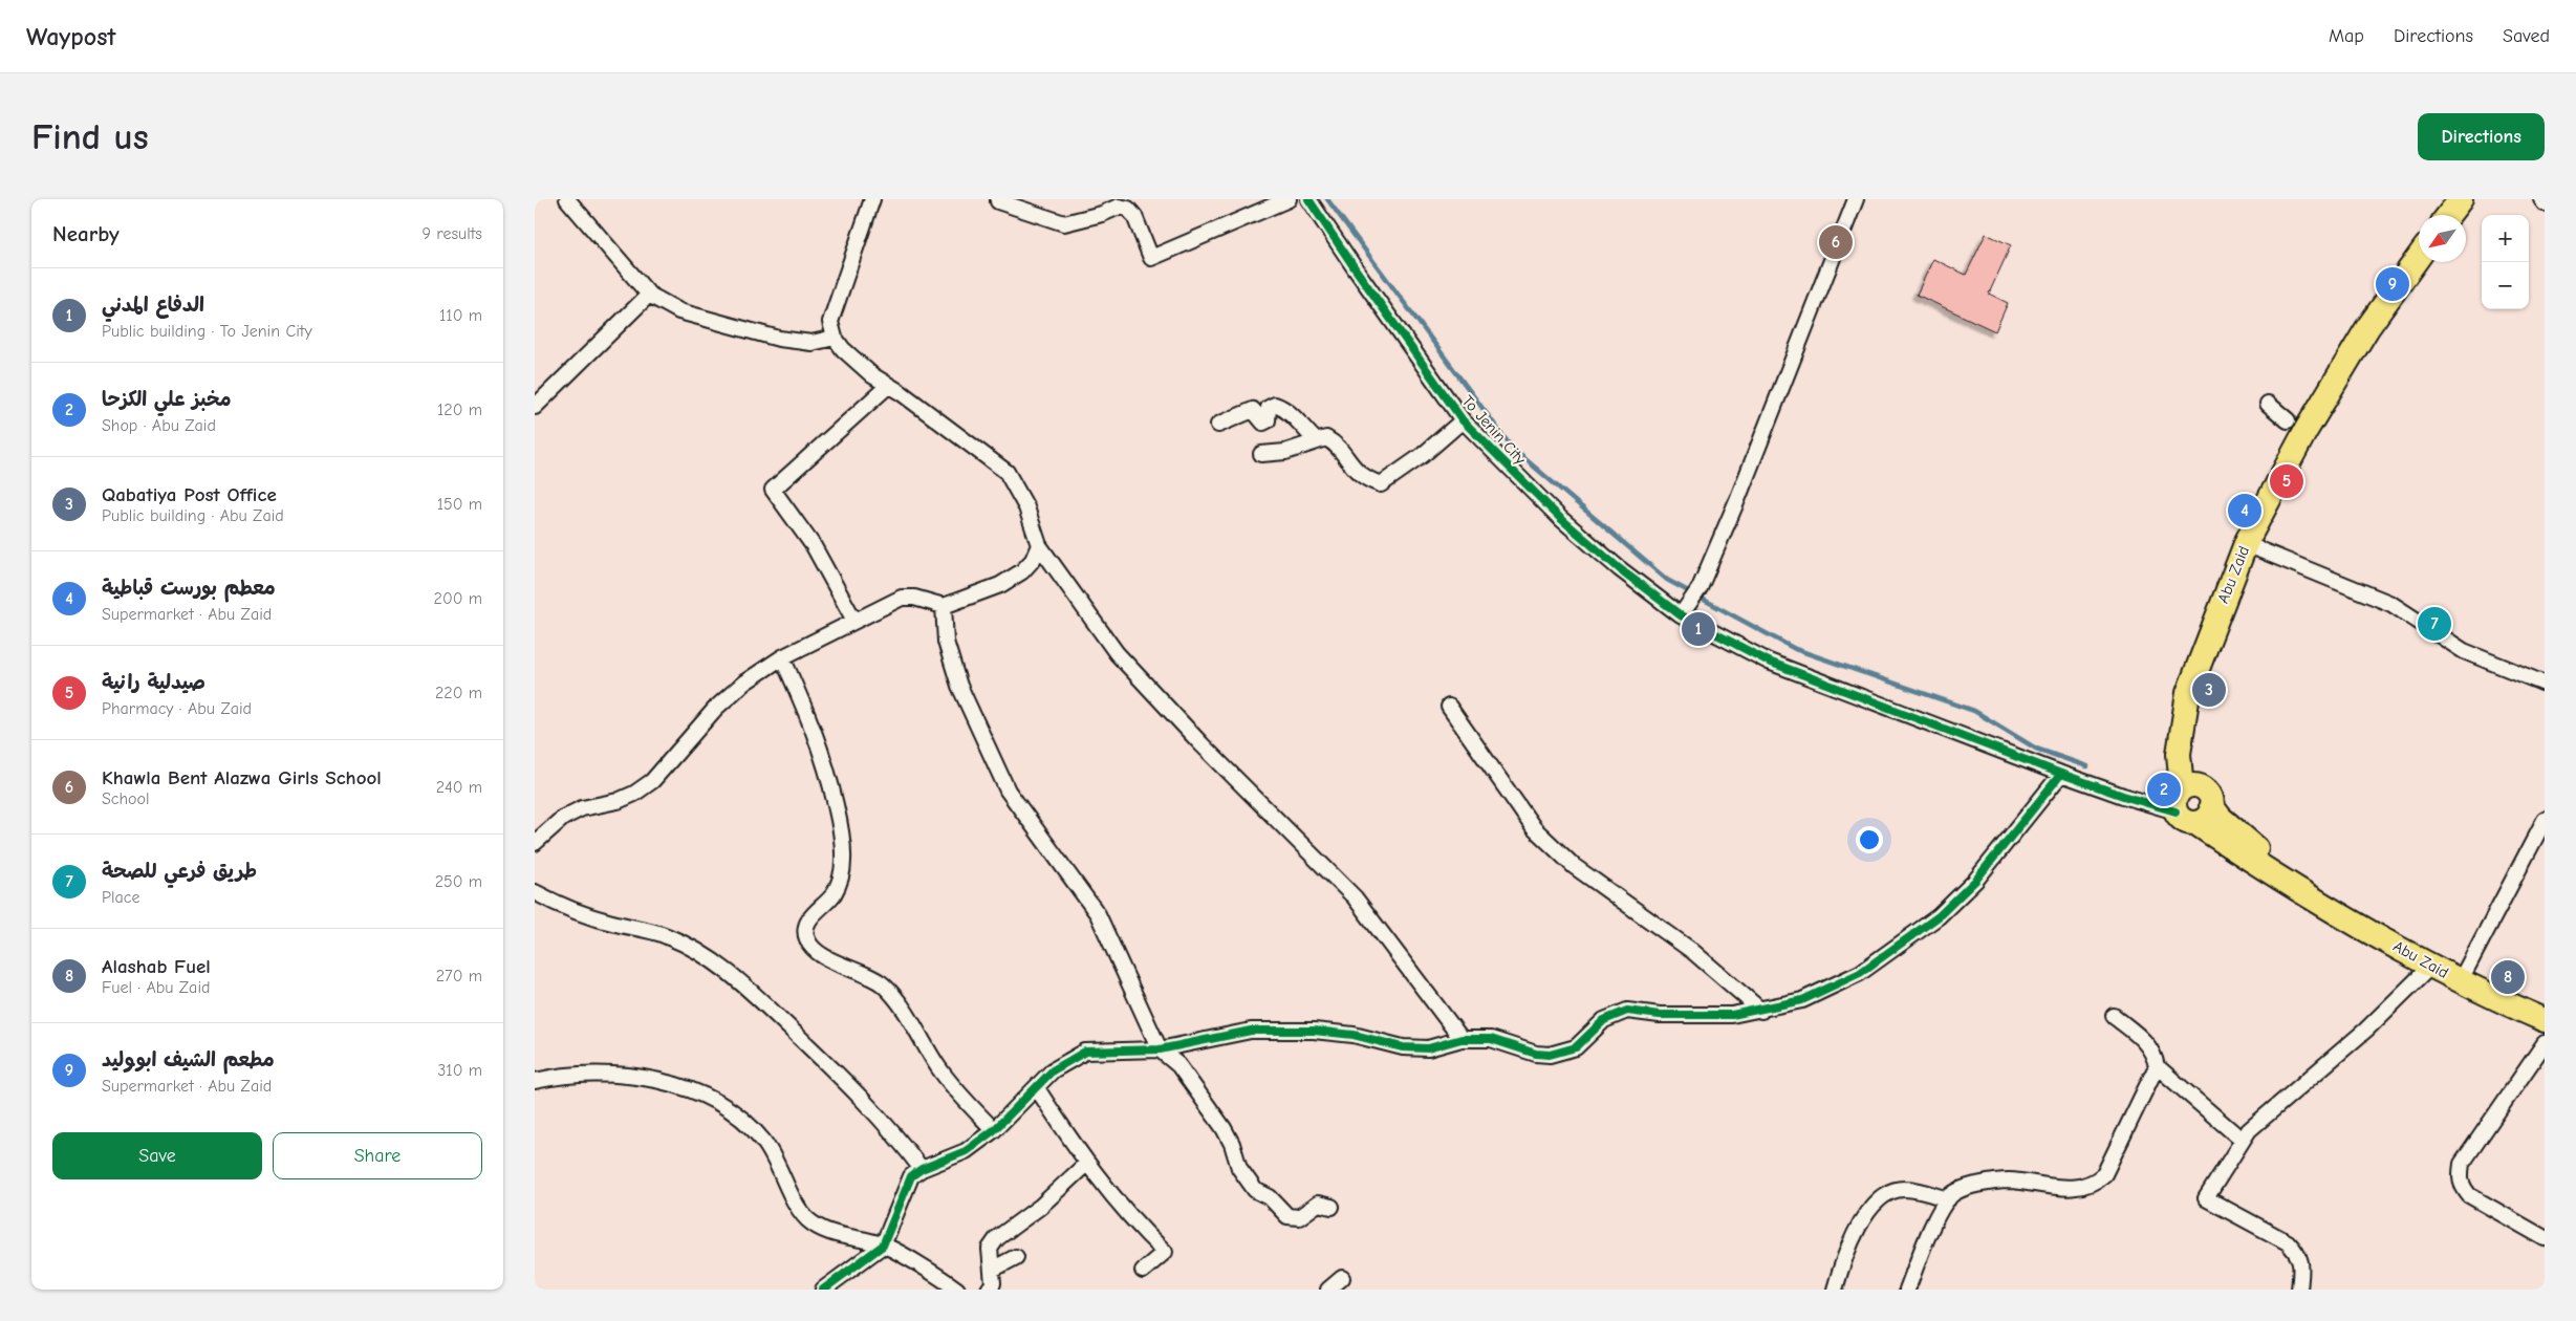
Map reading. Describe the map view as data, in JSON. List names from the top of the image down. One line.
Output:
{"streets":{"main road":["Abu Zaid"],"street":["To Jenin City"]},"crossings":[["To Jenin City","Abu Zaid"]],"north":"bottom left","page":{"header":"Waypost","nav":["Map","Directions","Saved"],"buttons":["Directions",["Save","Share"]],"title":"Find us","heading":["Nearby","9 results"],"map_buttons":["+","−"],"pins":["6","9","5","4","7","1","3","2","8"],"list":[{"mark":"1","name":"الدفاع المدني","note":"Public building · To Jenin City","value":"110 m"},{"mark":"2","name":"مخبز علي الكزحا","note":"Shop · Abu Zaid","value":"120 m"},{"mark":"3","name":"Qabatiya Post Office","note":"Public building · Abu Zaid","value":"150 m"},{"mark":"4","name":"معطم بورست قباطية","note":"Supermarket · Abu Zaid","value":"200 m"},{"mark":"5","name":"صيدلية رانية","note":"Pharmacy · Abu Zaid","value":"220 m"},{"mark":"6","name":"Khawla Bent Alazwa Girls School","note":"School","value":"240 m"},{"mark":"7","name":"طريق فرعي للصحة","note":"Place","value":"250 m"},{"mark":"8","name":"Alashab Fuel","note":"Fuel · Abu Zaid","value":"270 m"},{"mark":"9","name":"مطعم الشيف ابووليد","note":"Supermarket · Abu Zaid","value":"310 m"}]}}
